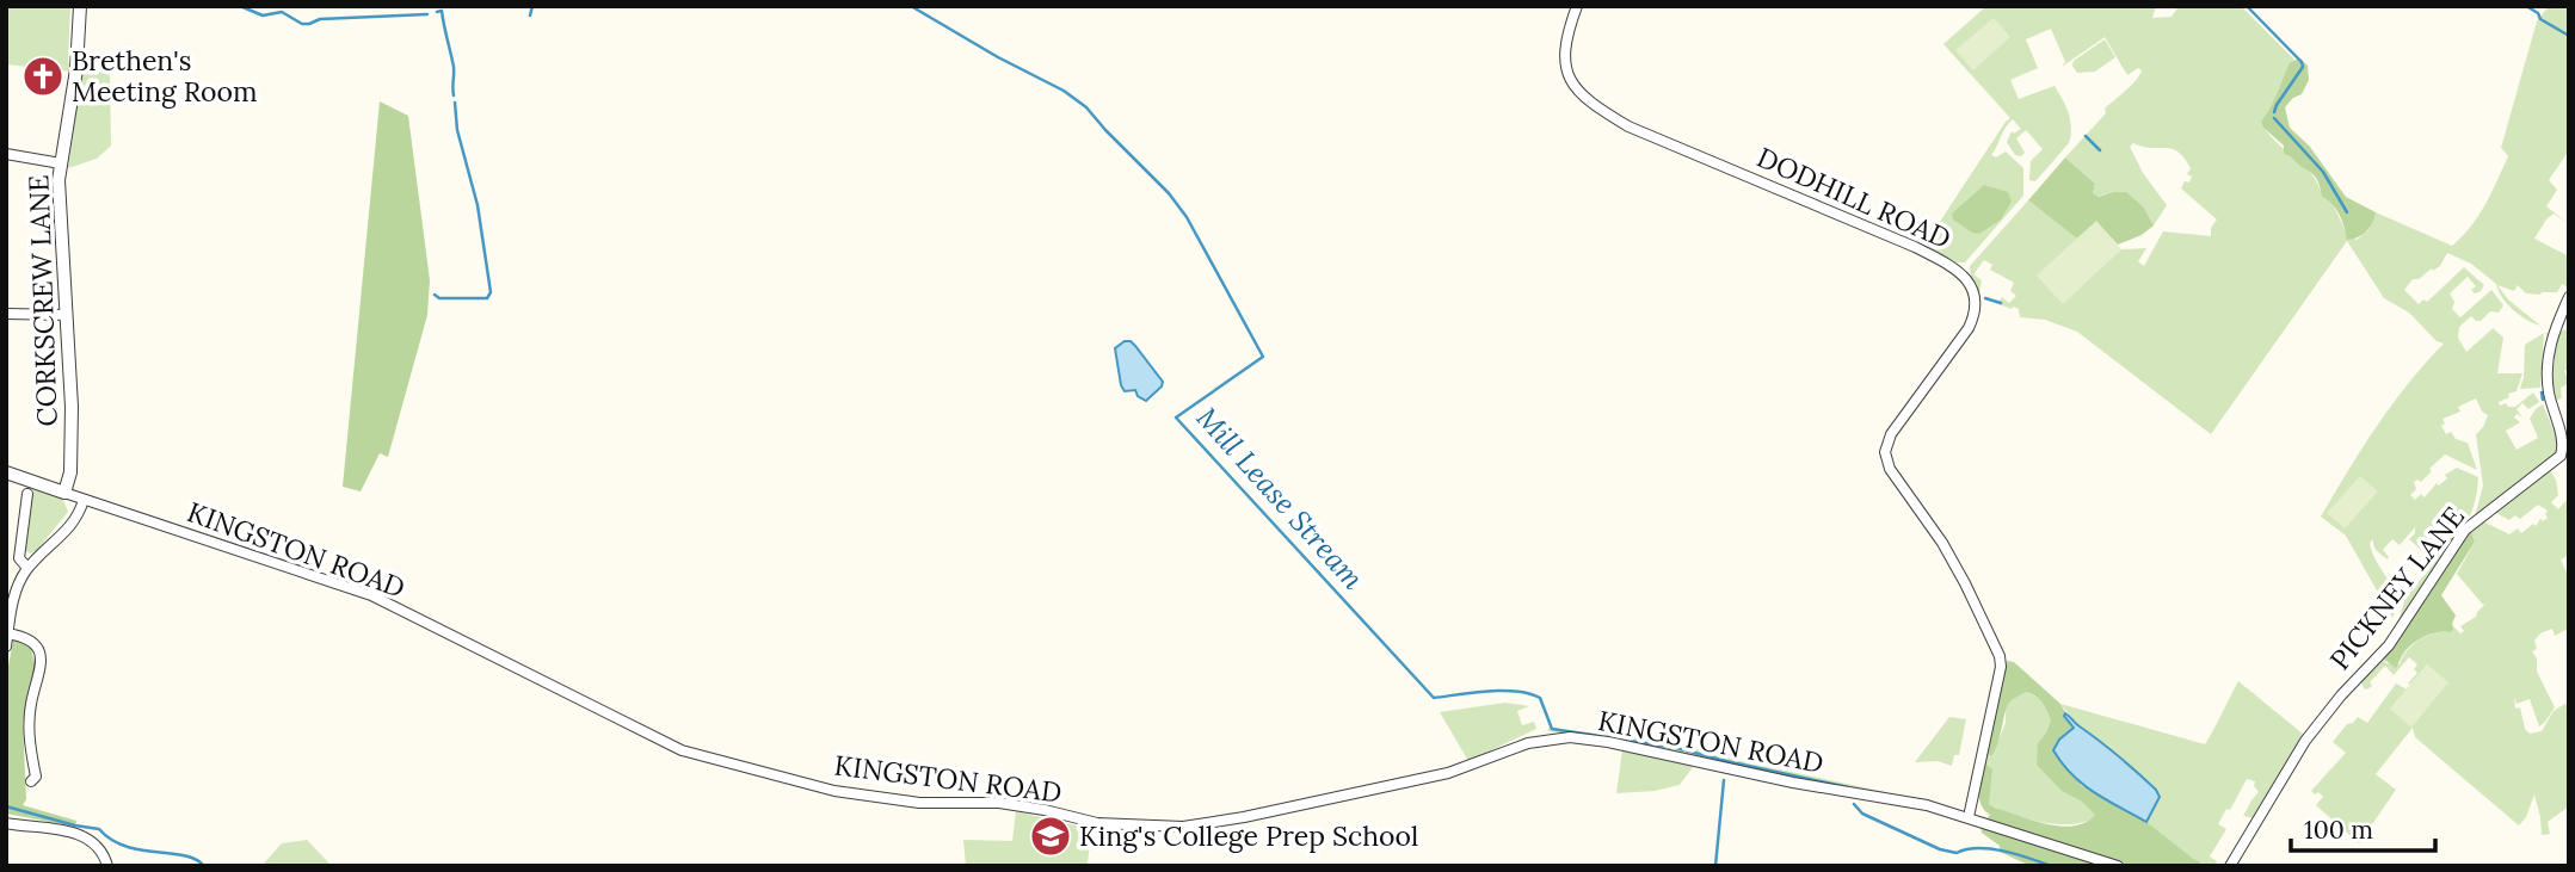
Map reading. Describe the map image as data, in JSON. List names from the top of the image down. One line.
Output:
{"streets":{"street":["DODHILL ROAD","CORKSCREW LANE","KINGSTON ROAD","PICKNEY LANE"]},"crossings":[["DODHILL ROAD","KINGSTON ROAD"],["CORKSCREW LANE","KINGSTON ROAD"]],"water":["Mill Lease Stream"],"places":{"church":["Brethen's Meeting Room"],"school or university":["King's College Prep School"]},"scale_bar":"100 m"}
